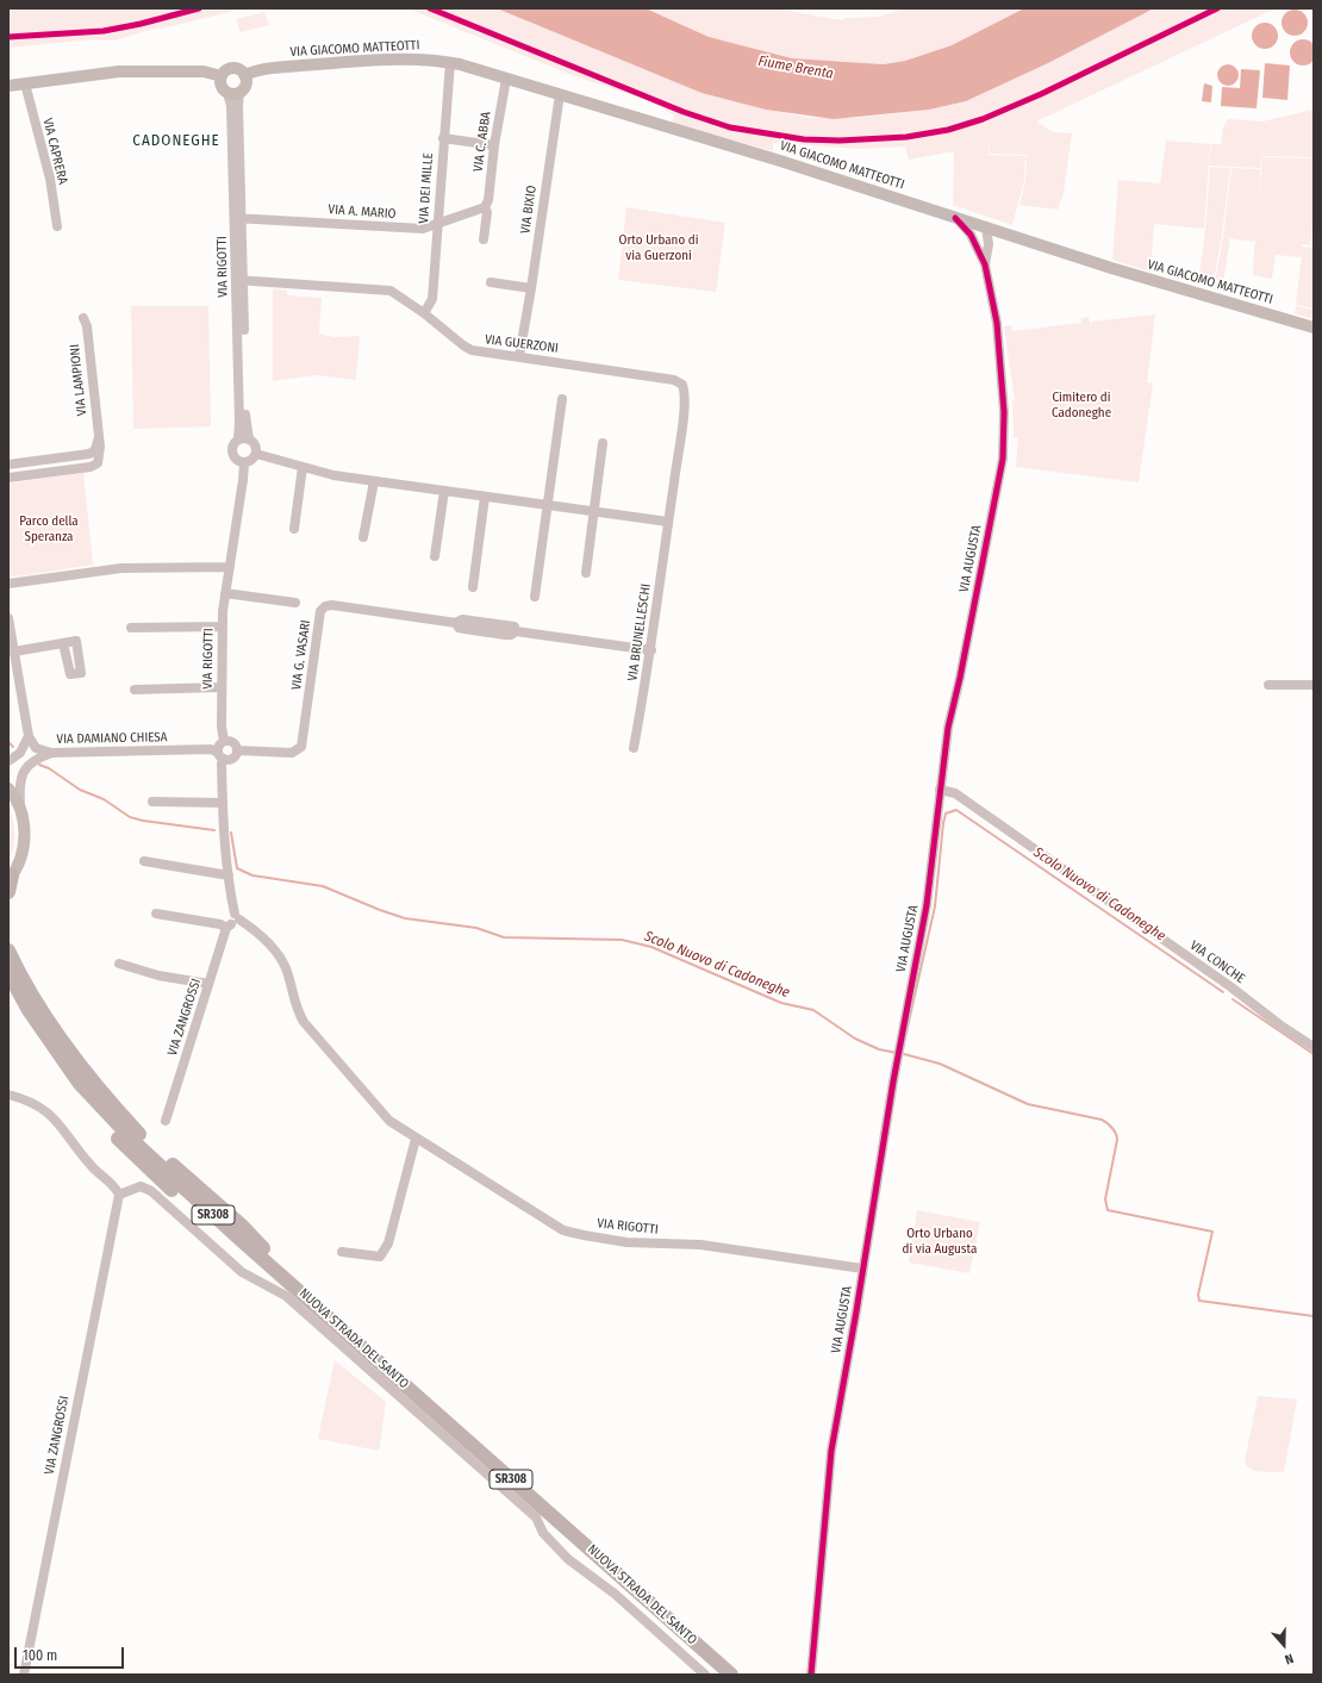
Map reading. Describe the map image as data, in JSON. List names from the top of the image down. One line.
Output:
{"streets":{"highway":["SR308","NUOVA STRADA DEL SANTO"],"main road":["VIA GIACOMO MATTEOTTI"],"street":["VIA C. ABBA","VIA CAPRERA","VIA DEI MILLE","VIA BIXIO","VIA A. MARIO","VIA RIGOTTI","VIA GUERZONI","VIA LAMPIONI","VIA AUGUSTA","VIA BRUNELLESCHI","VIA G. VASARI","VIA DAMIANO CHIESA","VIA CONCHE","VIA ZANGROSSI"]},"crossings":[["VIA GIACOMO MATTEOTTI","VIA C. ABBA"],["VIA GIACOMO MATTEOTTI","VIA DEI MILLE"],["VIA GIACOMO MATTEOTTI","VIA BIXIO"],["VIA GIACOMO MATTEOTTI","VIA RIGOTTI"],["VIA GIACOMO MATTEOTTI","VIA AUGUSTA"],["VIA C. ABBA","VIA A. MARIO"],["VIA DEI MILLE","VIA A. MARIO"],["VIA DEI MILLE","VIA GUERZONI"],["VIA BIXIO","VIA GUERZONI"],["VIA A. MARIO","VIA RIGOTTI"],["VIA RIGOTTI","VIA GUERZONI"],["VIA RIGOTTI","VIA AUGUSTA"],["VIA RIGOTTI","VIA G. VASARI"],["VIA RIGOTTI","VIA DAMIANO CHIESA"],["VIA RIGOTTI","VIA ZANGROSSI"],["VIA GUERZONI","VIA BRUNELLESCHI"],["VIA AUGUSTA","VIA CONCHE"],["VIA BRUNELLESCHI","VIA G. VASARI"],["VIA G. VASARI","VIA DAMIANO CHIESA"]],"districts":["CADONEGHE"],"water":["Fiume Brenta","Scolo Nuovo di Cadoneghe"],"parks":["Orto Urbano di via Guerzoni","Cimitero di Cadoneghe","Parco della Speranza","Orto Urbano di via Augusta"],"scale_bar":"100 m","north":"bottom"}
